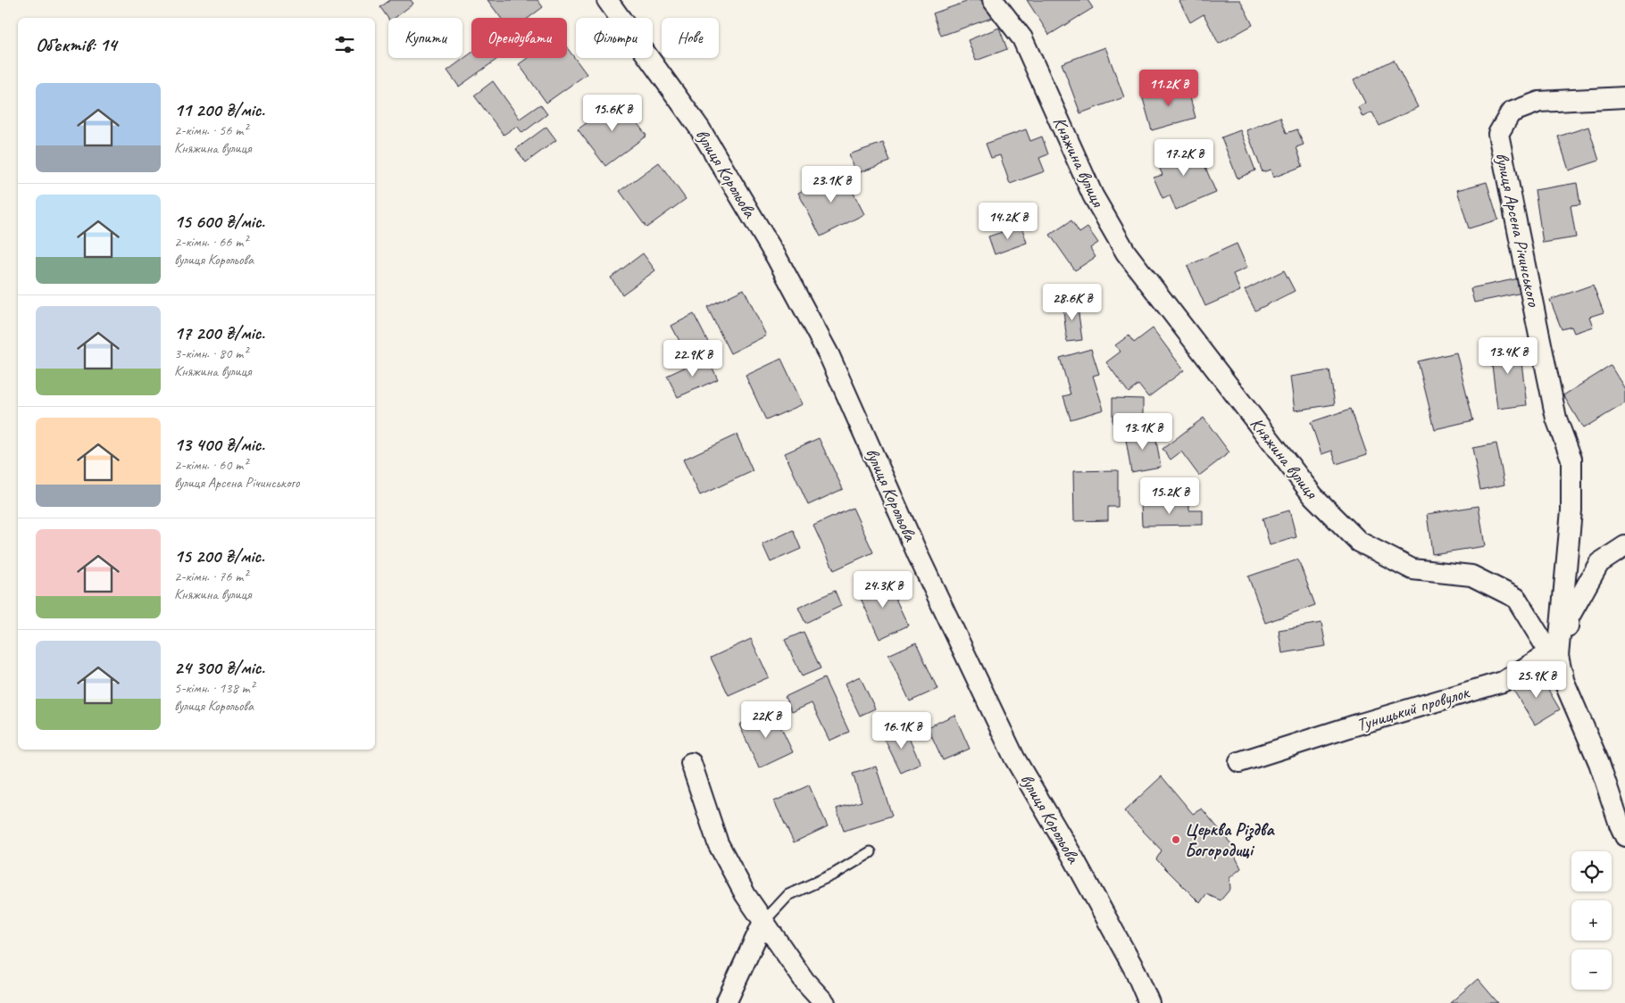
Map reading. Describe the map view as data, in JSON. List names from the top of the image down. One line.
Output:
{"streets":{"street":["Княжина вулиця","вулиця Корольова","вулиця Арсена Річинського","Туницький провулок"]},"crossings":[["Княжина вулиця","вулиця Арсена Річинського"],["Княжина вулиця","Туницький провулок"],["вулиця Арсена Річинського","Туницький провулок"]],"places":["Церква Різдва Богородиці"],"page":{"chip":["Купити","Орендувати","Фільтри","Нове"],"heading":"Об’єктів: 14","price":["11.2K ₴","15.6K ₴","17.2K ₴","23.1K ₴","14.2K ₴","28.6K ₴","13.4K ₴","22.9K ₴","13.1K ₴","15.2K ₴","24.3K ₴","25.9K ₴","22K ₴","16.1K ₴"],"list":[{"name":"11 200 ₴/міс.","note":"2-кімн. · 56 m² · Княжина вулиця"},{"name":"15 600 ₴/міс.","note":"2-кімн. · 66 m² · вулиця Корольова"},{"name":"17 200 ₴/міс.","note":"3-кімн. · 80 m² · Княжина вулиця"},{"name":"13 400 ₴/міс.","note":"2-кімн. · 60 m² · вулиця Арсена Річинського"},{"name":"15 200 ₴/міс.","note":"2-кімн. · 76 m² · Княжина вулиця"},{"name":"24 300 ₴/міс.","note":"5-кімн. · 138 m² · вулиця Корольова"}],"map_buttons":["+","−"]}}
